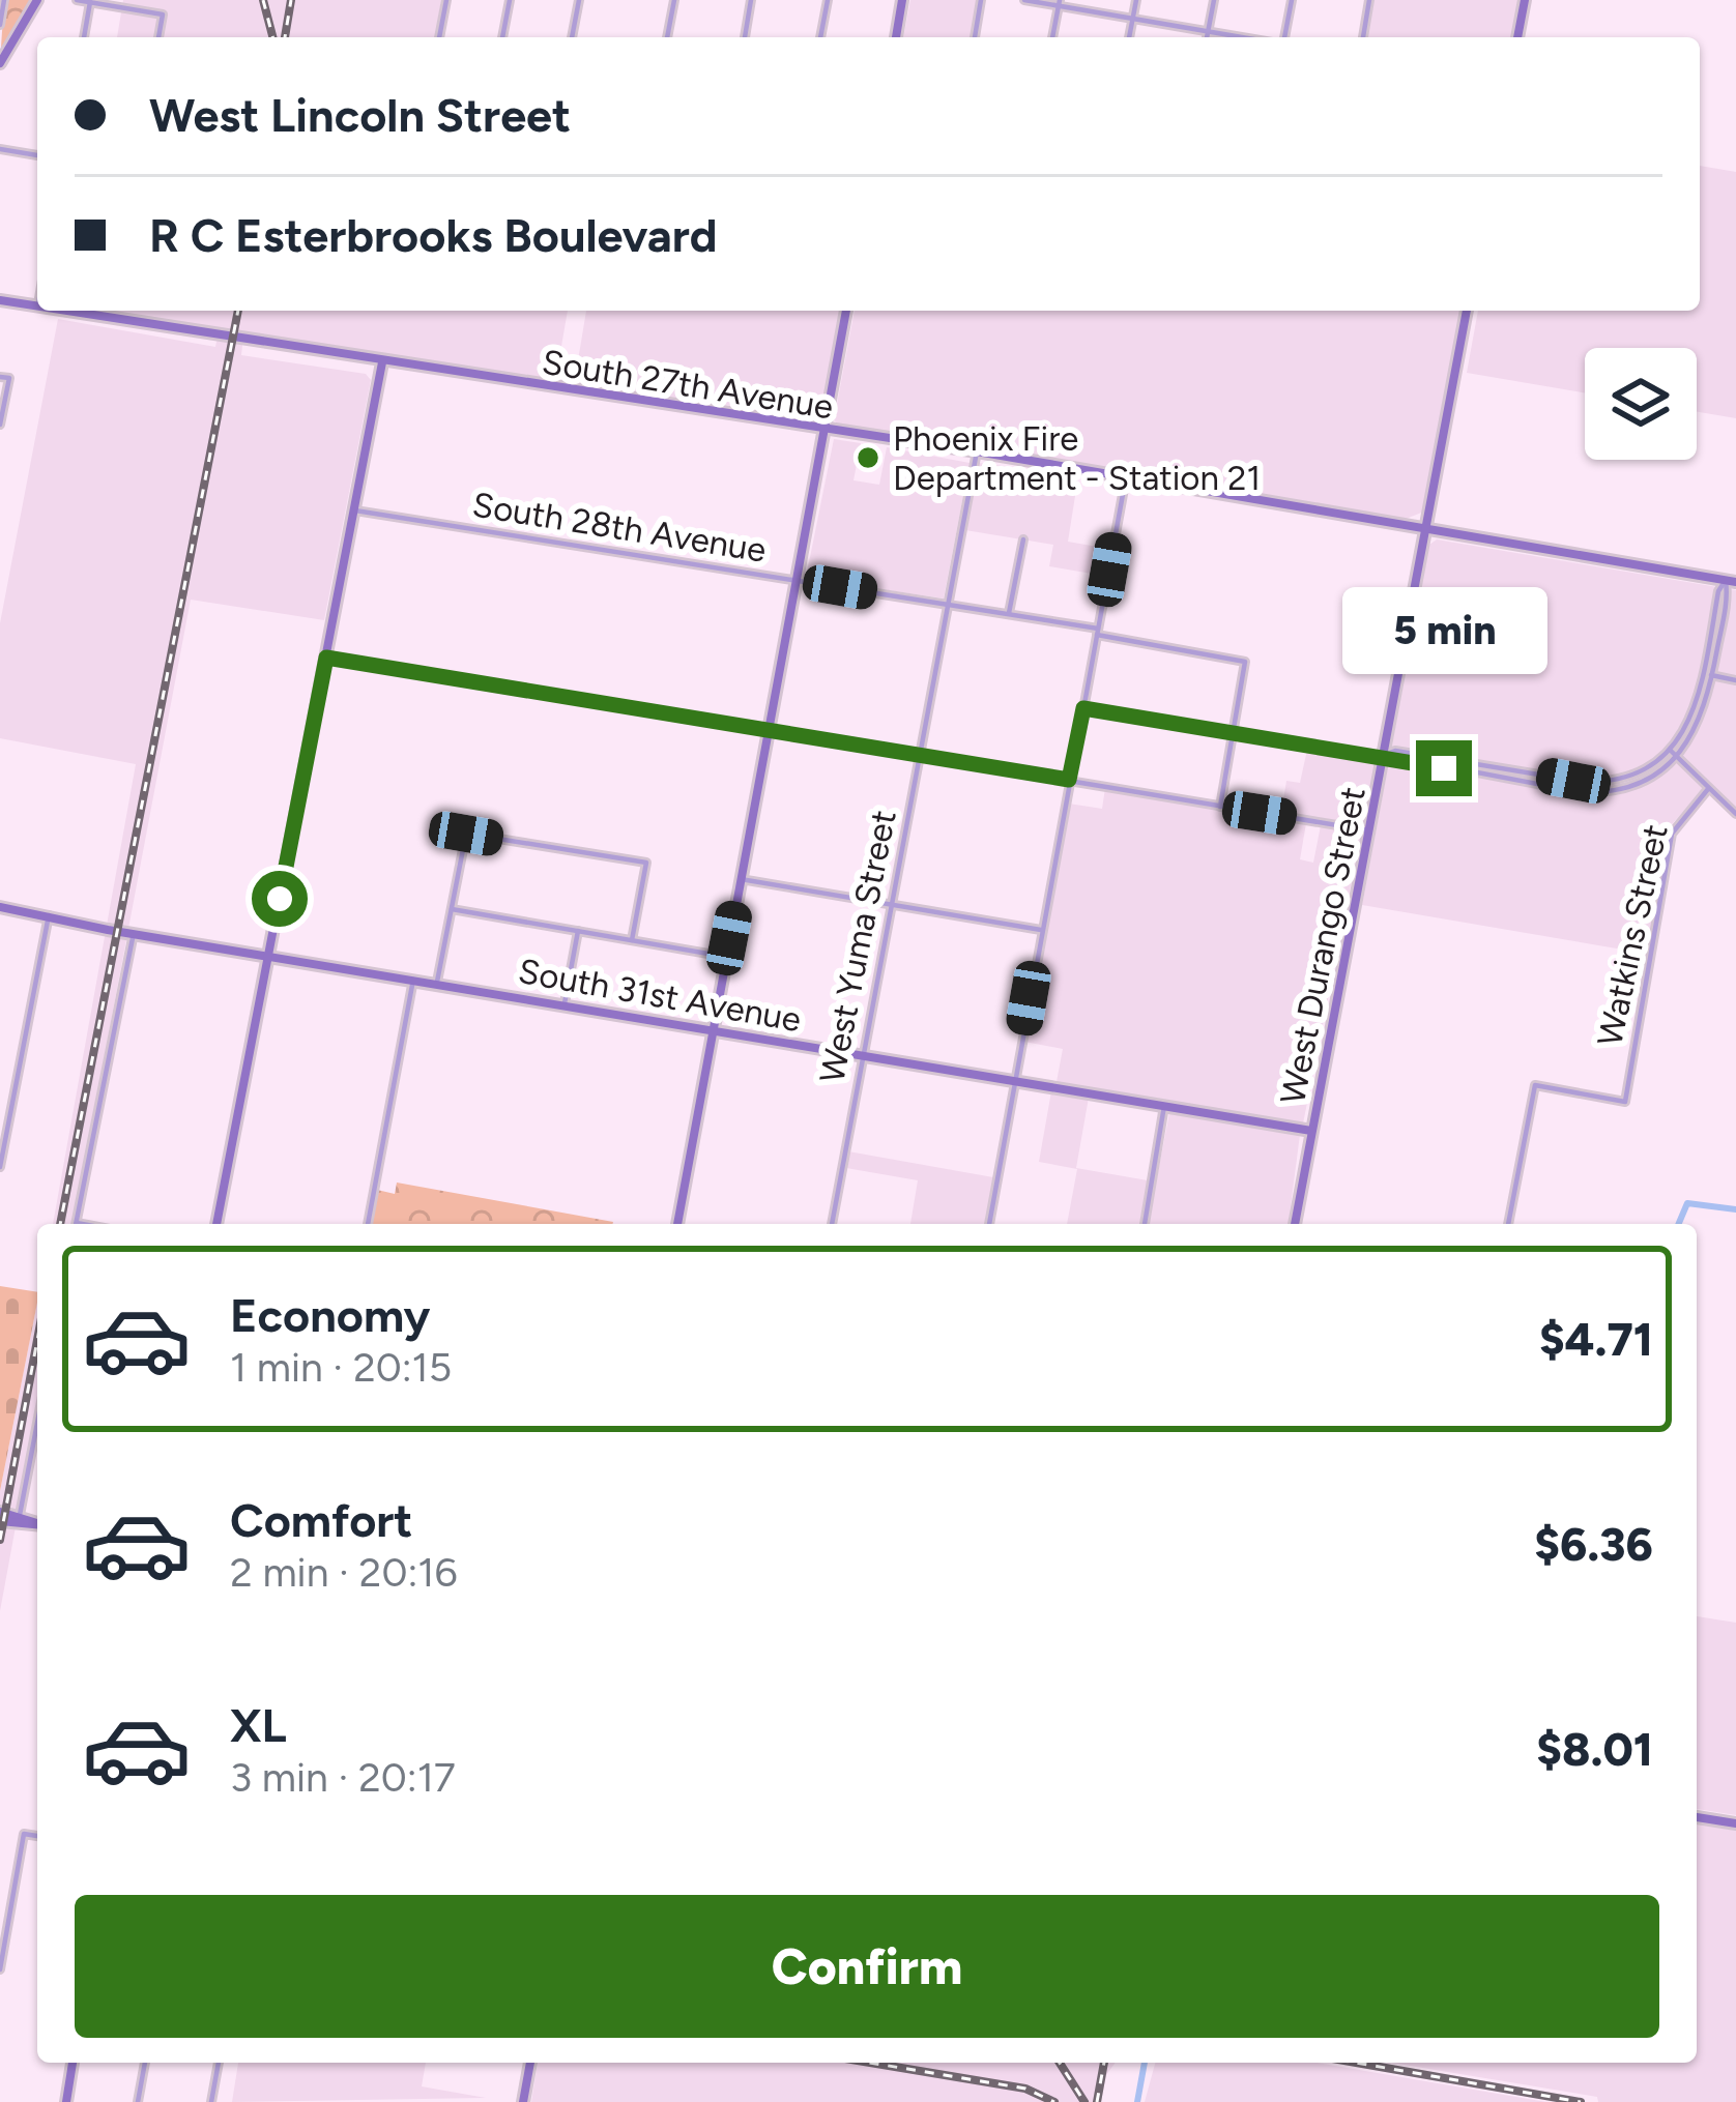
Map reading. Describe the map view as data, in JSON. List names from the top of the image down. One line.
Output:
{"streets":{"street":["South 27th Avenue","South 28th Avenue","Watkins Street","West Durango Street","West Yuma Street","South 31st Avenue"]},"crossings":[["South 27th Avenue","West Durango Street"],["South 27th Avenue","West Yuma Street"],["South 28th Avenue","West Yuma Street"],["West Durango Street","South 31st Avenue"],["West Yuma Street","South 31st Avenue"]],"places":["Phoenix Fire Department - Station 21"],"page":{"banner":["West Lincoln Street","R C Esterbrooks Boulevard"],"bubble":"5 min","list":[{"name":"Economy","note":"1 min · 20:15","value":"$4.71"},{"name":"Comfort","note":"2 min · 20:16","value":"$6.36"},{"name":"XL","note":"3 min · 20:17","value":"$8.01"}],"buttons":"Confirm"}}
